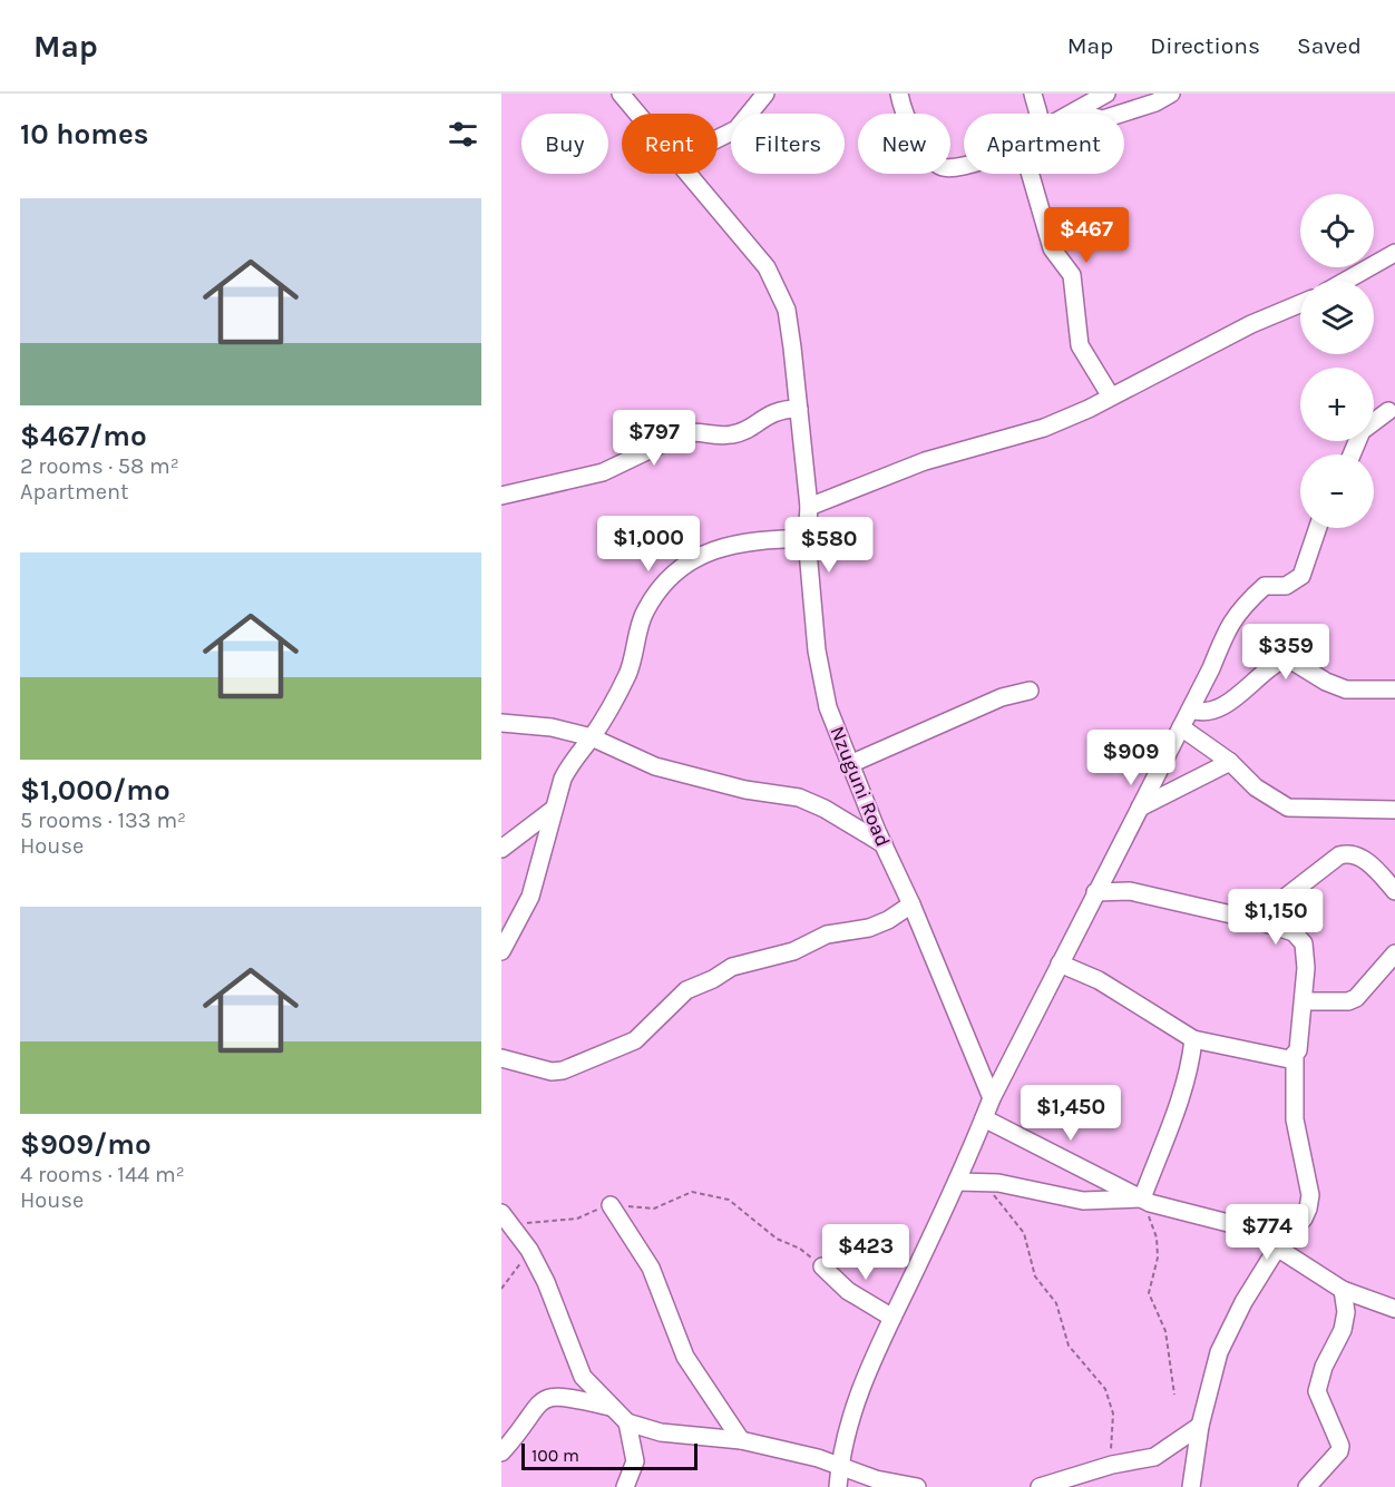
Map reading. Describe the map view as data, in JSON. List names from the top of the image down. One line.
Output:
{"streets":{"street":["Nzuguni Road"]},"scale_bar":"100 m","page":{"header":"Map","nav":["Map","Directions","Saved"],"heading":"10 homes","chip":["Buy","Rent","Filters","New","Apartment"],"list":[{"name":"$467/mo","note":"2 rooms · 58 m² · Apartment"},{"name":"$1,000/mo","note":"5 rooms · 133 m² · House"},{"name":"$909/mo","note":"4 rooms · 144 m² · House"}],"map_buttons":["+","−"],"price":["$467","$797","$1,000","$580","$359","$909","$1,150","$1,450","$774","$423"],"scale":"100 m"}}
